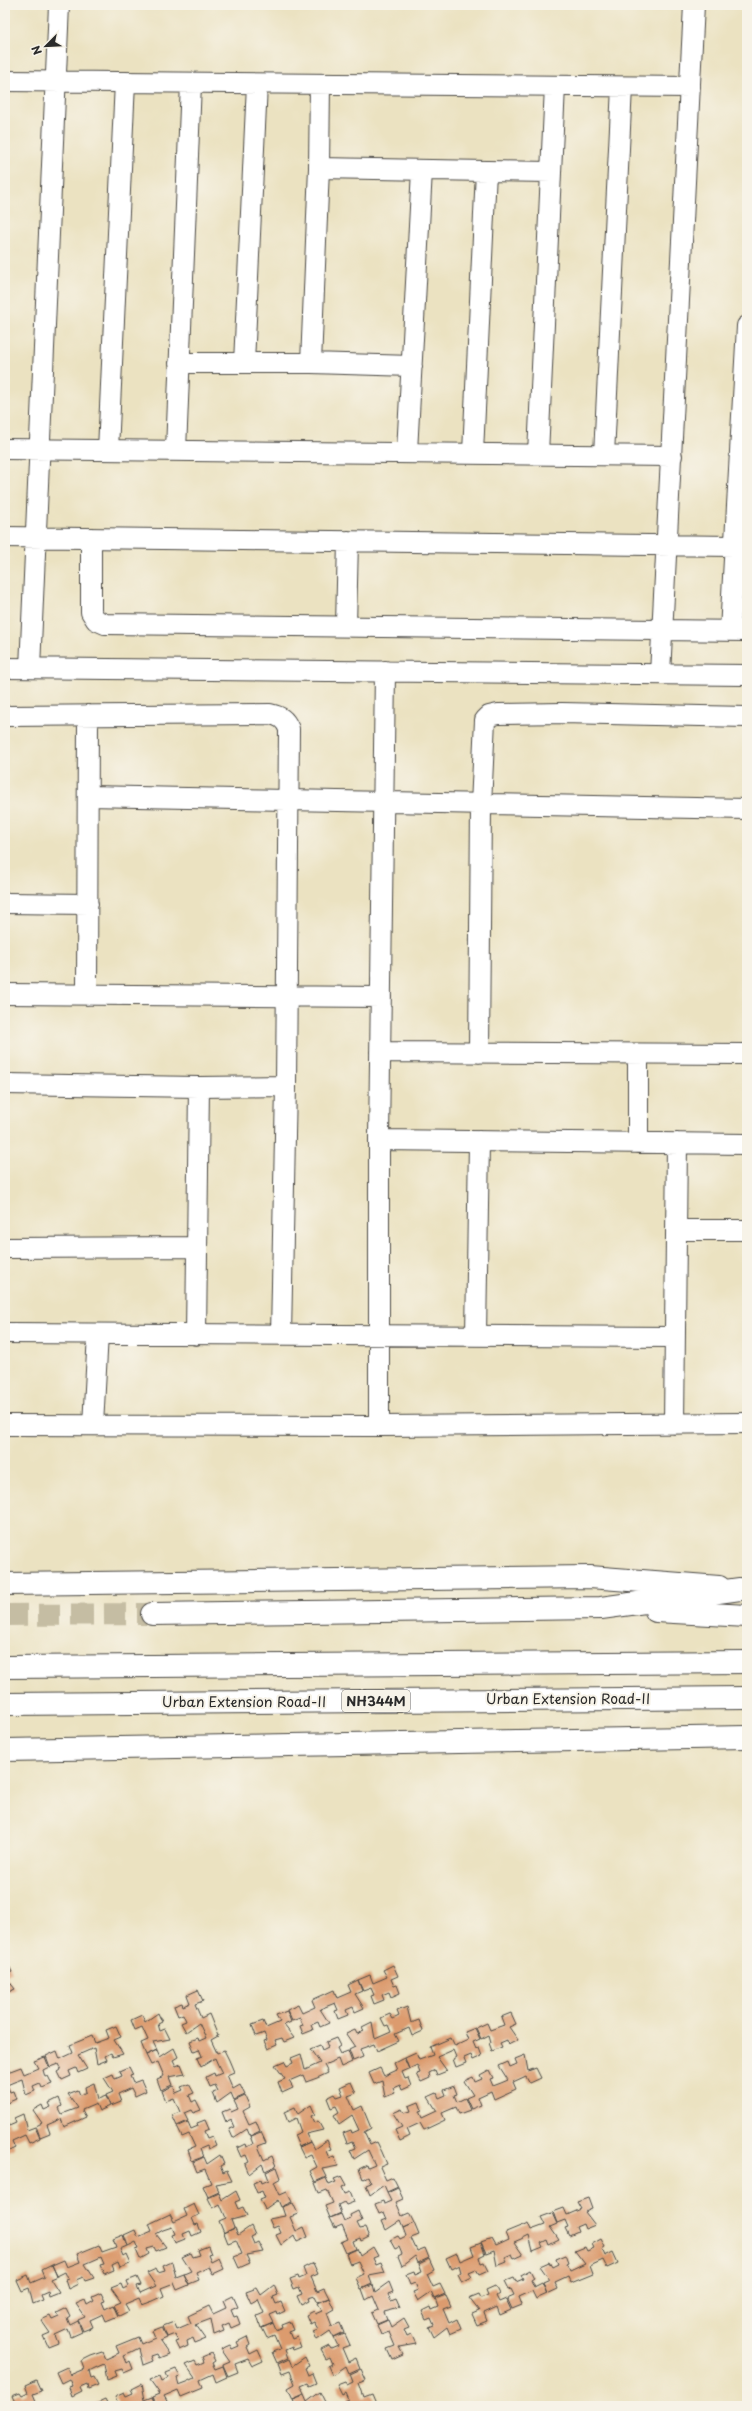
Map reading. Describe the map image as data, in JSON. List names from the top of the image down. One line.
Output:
{"streets":{"main road":["Urban Extension Road-II","NH344M"]},"north":"bottom left"}
